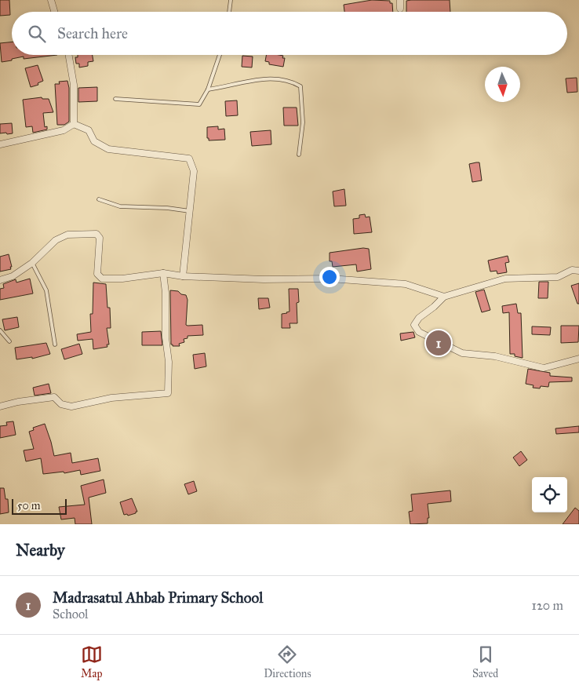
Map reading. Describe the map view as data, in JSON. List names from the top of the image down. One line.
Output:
{"scale_bar":"50 m","north":"bottom","page":{"search":"Search here","pins":"1","scale":"50 m","heading":"Nearby","list":[{"mark":"1","name":"Madrasatul Ahbab Primary School","note":"School","value":"120 m"}],"nav":["Map","Directions","Saved"]}}
